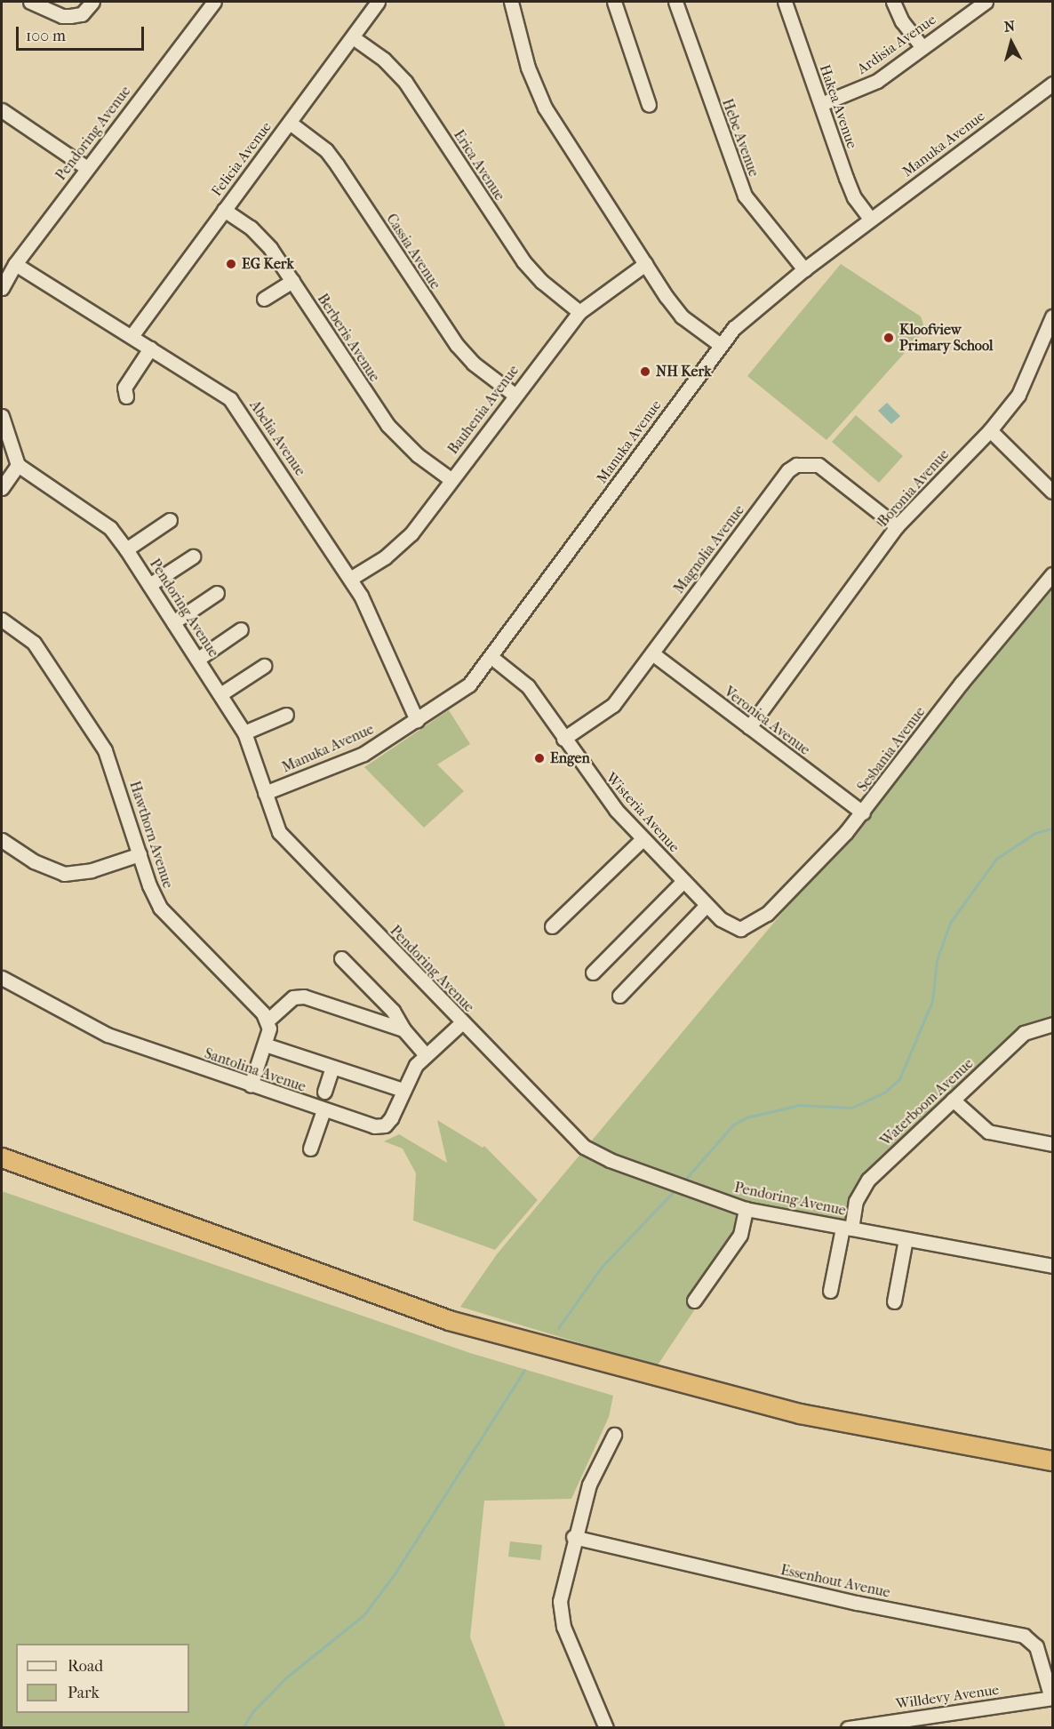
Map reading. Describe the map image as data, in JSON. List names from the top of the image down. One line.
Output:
{"streets":{"street":["Ardisia Avenue","Hakea Avenue","Pendoring Avenue","Hebe Avenue","Manuka Avenue","Felicia Avenue","Erica Avenue","Cassia Avenue","Berberis Avenue","Bauhenia Avenue","Abelia Avenue","Boronia Avenue","Magnolia Avenue","Veronica Avenue","Sesbania Avenue","Wisteria Avenue","Hawthorn Avenue","Santolina Avenue","Waterboom Avenue","Essenhout Avenue","Willdevy Avenue"]},"crossings":[["Ardisia Avenue","Hakea Avenue"],["Hakea Avenue","Manuka Avenue"],["Pendoring Avenue","Manuka Avenue"],["Pendoring Avenue","Abelia Avenue"],["Pendoring Avenue","Santolina Avenue"],["Pendoring Avenue","Waterboom Avenue"],["Hebe Avenue","Manuka Avenue"],["Manuka Avenue","Abelia Avenue"],["Manuka Avenue","Wisteria Avenue"],["Felicia Avenue","Erica Avenue"],["Felicia Avenue","Cassia Avenue"],["Felicia Avenue","Berberis Avenue"],["Felicia Avenue","Abelia Avenue"],["Erica Avenue","Bauhenia Avenue"],["Cassia Avenue","Bauhenia Avenue"],["Berberis Avenue","Bauhenia Avenue"],["Bauhenia Avenue","Abelia Avenue"],["Boronia Avenue","Magnolia Avenue"],["Boronia Avenue","Veronica Avenue"],["Magnolia Avenue","Veronica Avenue"],["Magnolia Avenue","Wisteria Avenue"],["Veronica Avenue","Sesbania Avenue"],["Sesbania Avenue","Wisteria Avenue"],["Essenhout Avenue","Willdevy Avenue"]],"places":["EG Kerk","Kloofview Primary School","NH Kerk","Engen"],"legend":["Road","Park"],"scale_bar":"100 m","north":"top"}
